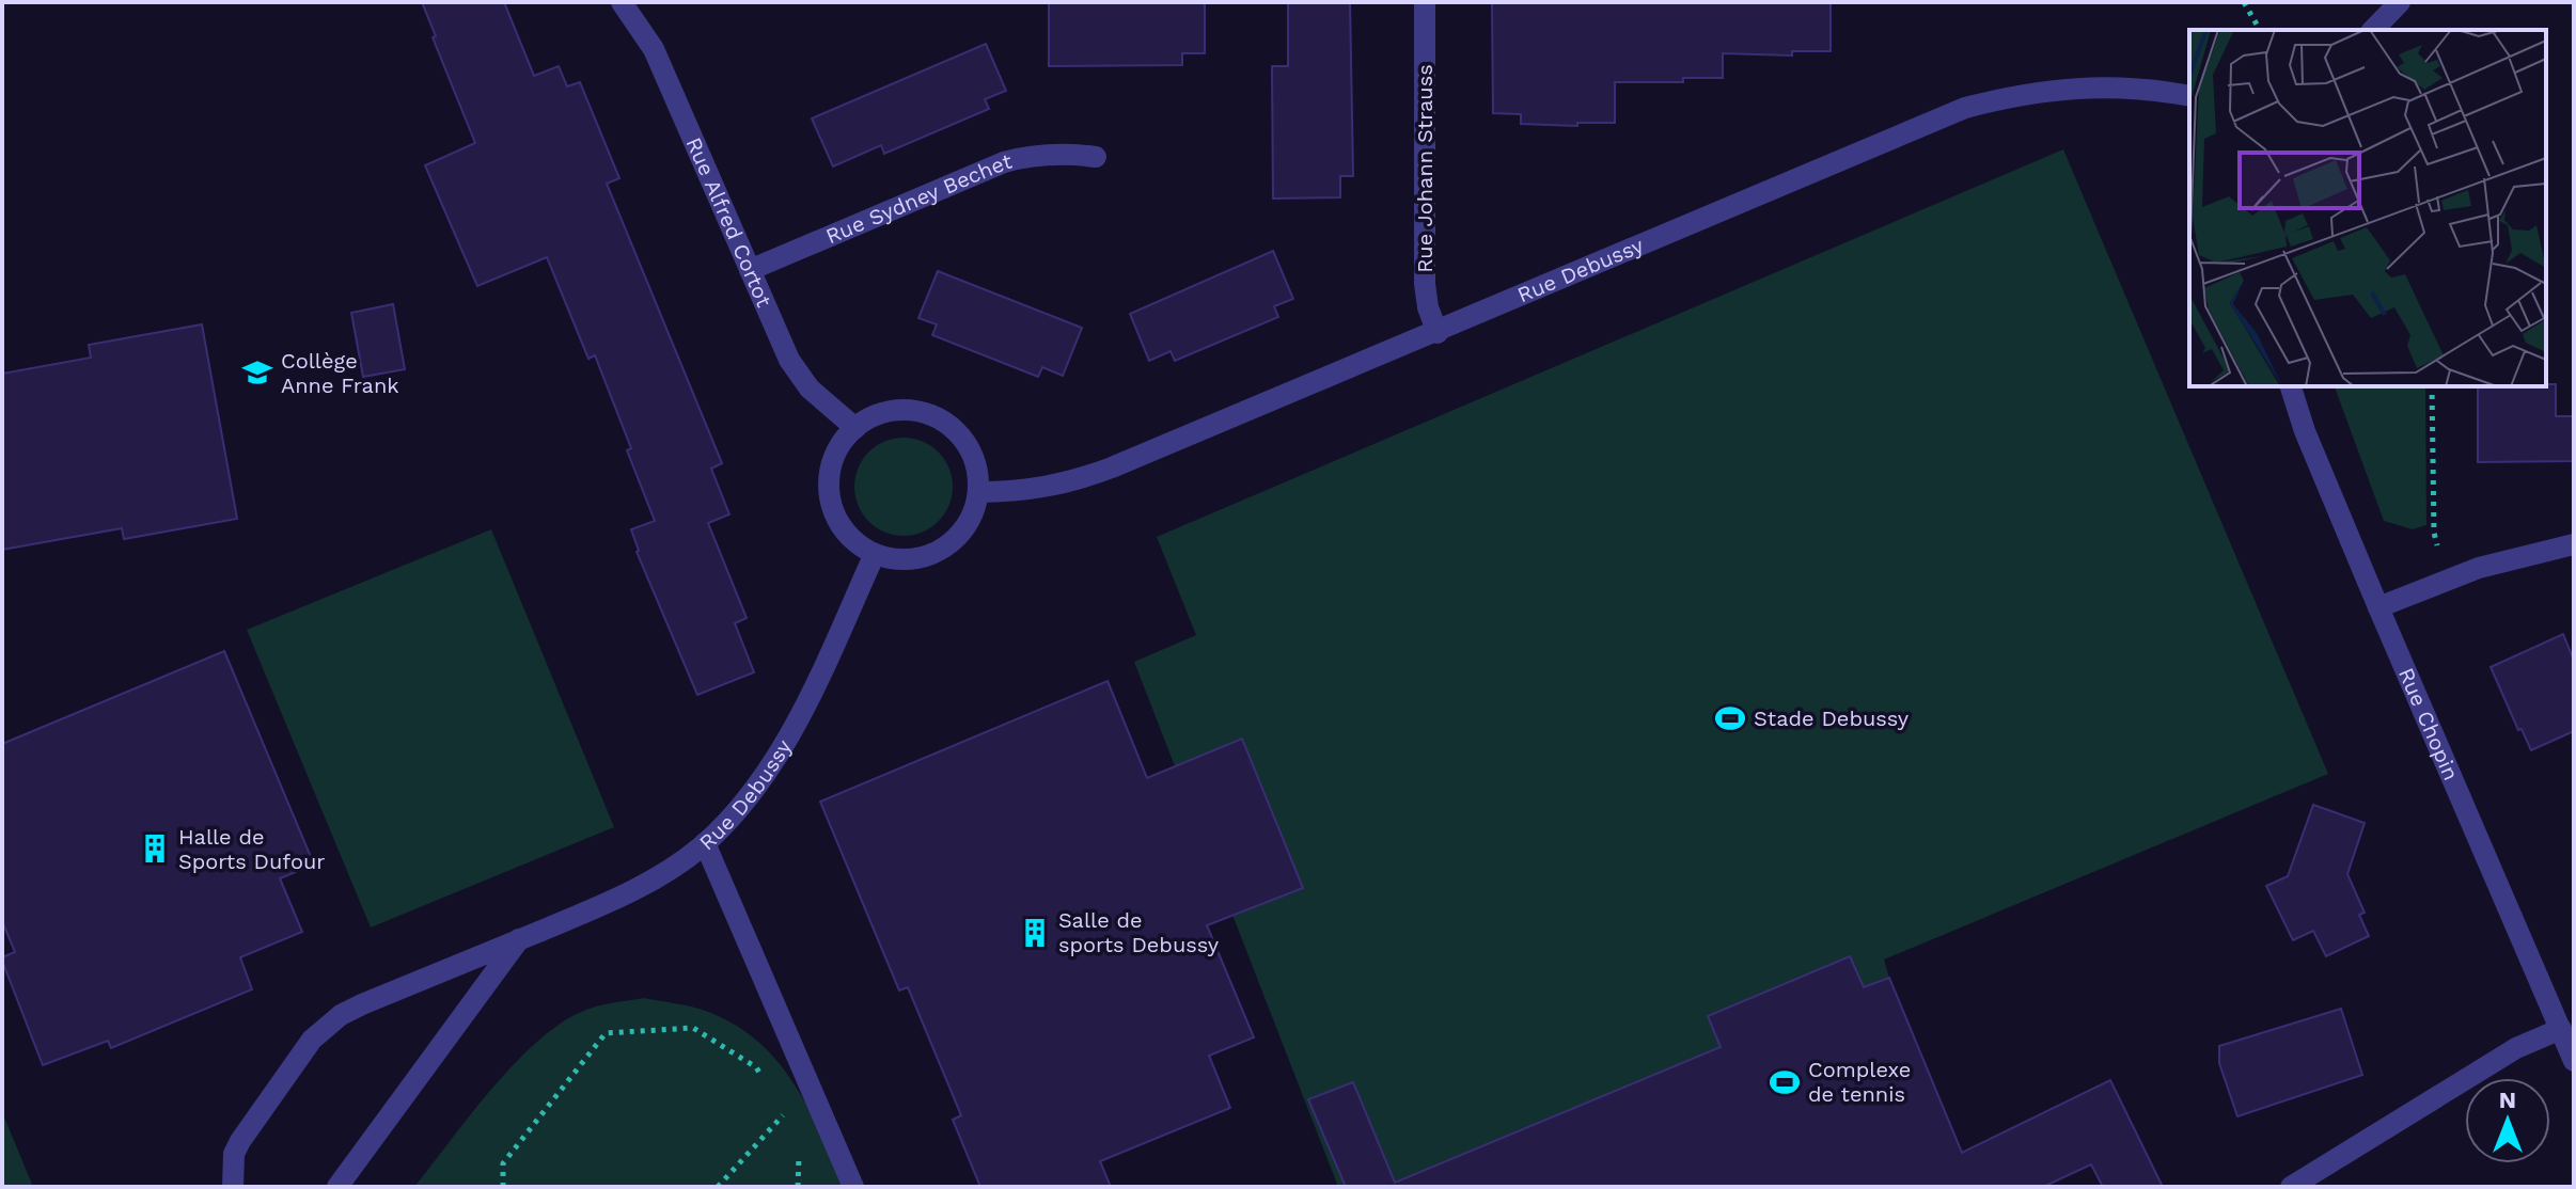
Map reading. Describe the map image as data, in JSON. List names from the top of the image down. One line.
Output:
{"streets":{"street":["Rue Johann Strauss","Rue Sydney Bechet","Rue Alfred Cortot","Rue Debussy","Rue Chopin"]},"crossings":[["Rue Johann Strauss","Rue Debussy"],["Rue Sydney Bechet","Rue Alfred Cortot"],["Rue Alfred Cortot","Rue Debussy"]],"places":{"school or university":["Collège Anne Frank"],"sports":["Stade Debussy","Complexe de tennis"],"building":["Halle de Sports Dufour","Salle de sports Debussy"]},"north":"top"}
